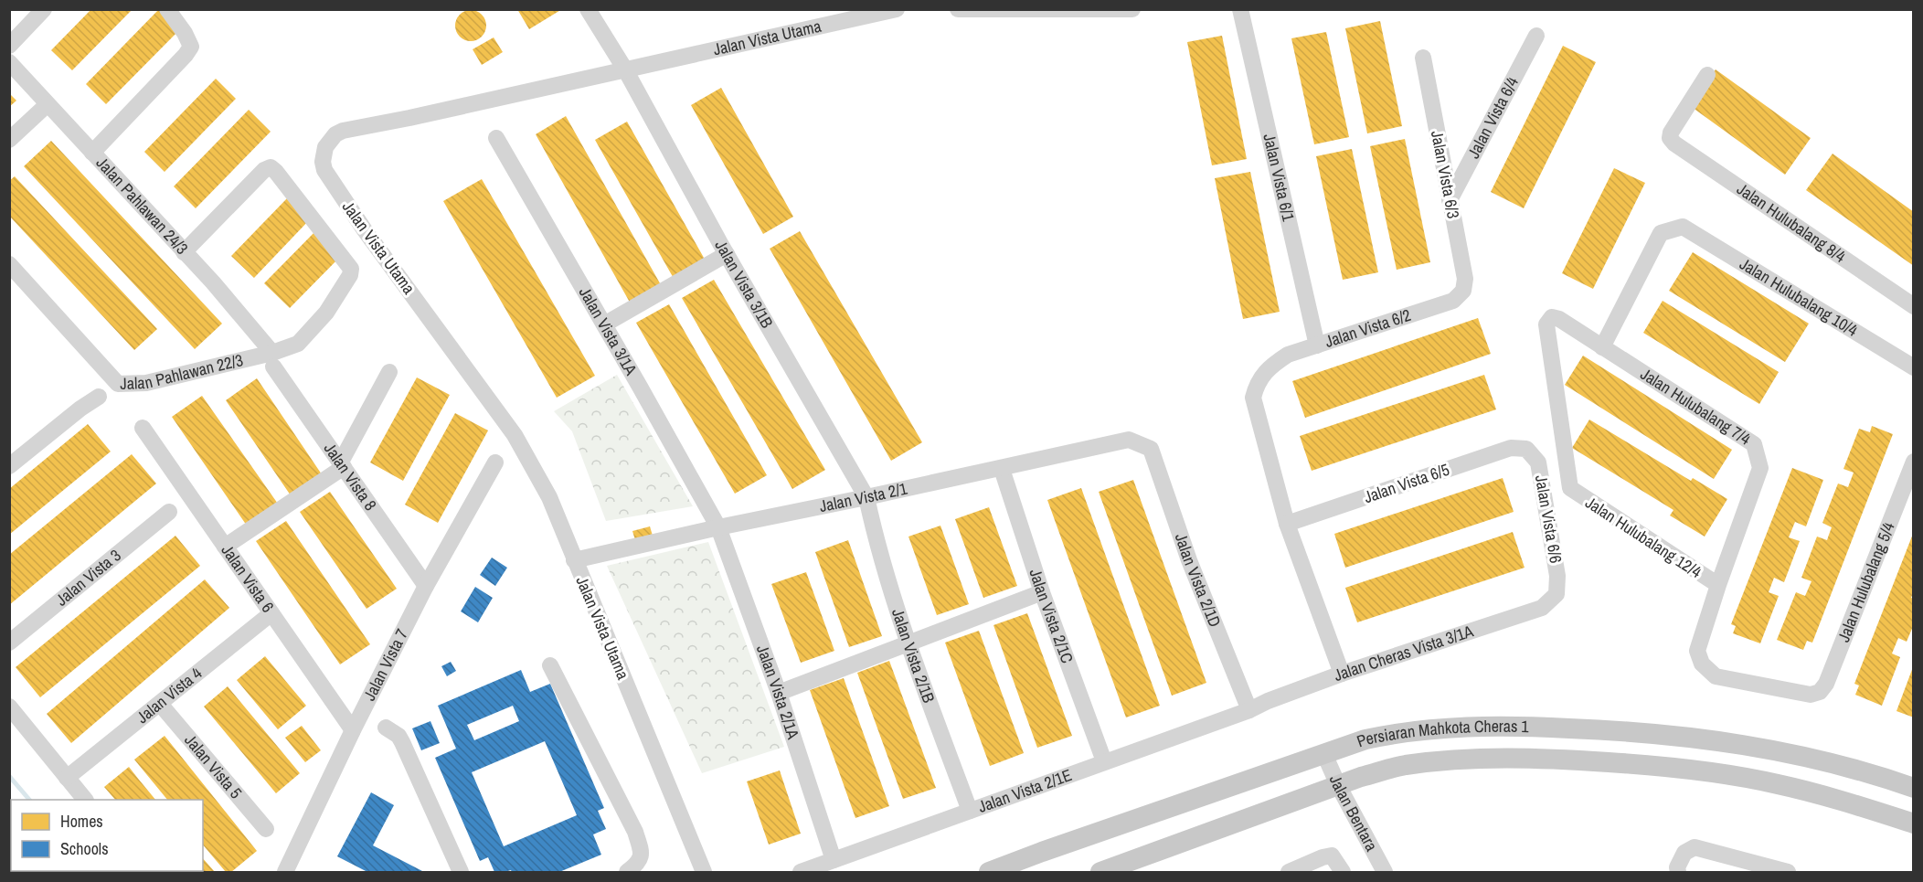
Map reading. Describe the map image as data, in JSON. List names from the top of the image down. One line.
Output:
{"streets":{"main road":["Persiaran Mahkota Cheras 1"],"street":["Jalan Vista Utama","Jalan Vista 6/4","Jalan Vista 6/3","Jalan Vista 6/1","Jalan Pahlawan 24/3","Jalan Hulubalang 8/4","Jalan Vista 3/1B","Jalan Hulubalang 10/4","Jalan Vista 6/2","Jalan Vista 3/1A","Jalan Pahlawan 22/3","Jalan Hulubalang 7/4","Jalan Vista 8","Jalan Vista 6/5","Jalan Vista 2/1","Jalan Vista 6/6","Jalan Hulubalang 12/4","Jalan Vista 3","Jalan Vista 6","Jalan Vista 2/1D","Jalan Hulubalang 5/4","Jalan Vista 2/1C","Jalan Cheras Vista 3/1A","Jalan Vista 2/1B","Jalan Vista 7","Jalan Vista 2/1A","Jalan Vista 4","Jalan Vista 5","Jalan Vista 2/1E","Jalan Bentara"]},"crossings":[["Jalan Vista Utama","Jalan Vista 3/1B"],["Jalan Vista Utama","Jalan Vista 2/1"],["Jalan Vista 6/4","Jalan Vista 6/3"],["Jalan Vista 6/3","Jalan Vista 6/2"],["Jalan Vista 6/1","Jalan Vista 6/2"],["Jalan Pahlawan 24/3","Jalan Pahlawan 22/3"],["Jalan Pahlawan 24/3","Jalan Vista 8"],["Jalan Vista 3/1B","Jalan Vista 2/1"],["Jalan Vista 3/1B","Jalan Vista 2/1B"],["Jalan Hulubalang 10/4","Jalan Hulubalang 7/4"],["Jalan Vista 6/2","Jalan Vista 6/5"],["Jalan Vista 3/1A","Jalan Vista 2/1"],["Jalan Vista 3/1A","Jalan Vista 2/1A"],["Jalan Pahlawan 22/3","Jalan Vista 8"],["Jalan Hulubalang 7/4","Jalan Hulubalang 12/4"],["Jalan Hulubalang 7/4","Jalan Hulubalang 5/4"],["Jalan Vista 8","Jalan Vista 7"],["Jalan Vista 6/5","Jalan Vista 6/6"],["Jalan Vista 2/1","Jalan Vista 2/1D"],["Jalan Vista 2/1","Jalan Vista 2/1C"],["Jalan Vista 2/1","Jalan Vista 2/1B"],["Jalan Vista 2/1","Jalan Vista 2/1A"],["Jalan Vista 6/6","Jalan Cheras Vista 3/1A"],["Jalan Vista 6","Jalan Vista 7"],["Jalan Vista 6","Jalan Vista 4"],["Jalan Vista 2/1D","Jalan Cheras Vista 3/1A"],["Jalan Vista 2/1D","Jalan Vista 2/1E"],["Jalan Vista 2/1C","Jalan Vista 2/1E"],["Jalan Cheras Vista 3/1A","Jalan Vista 2/1E"],["Jalan Vista 2/1B","Jalan Vista 2/1E"],["Jalan Vista 2/1A","Jalan Vista 2/1E"],["Jalan Vista 4","Jalan Vista 5"],["Persiaran Mahkota Cheras 1","Jalan Bentara"]],"legend":["Homes","Schools"]}
